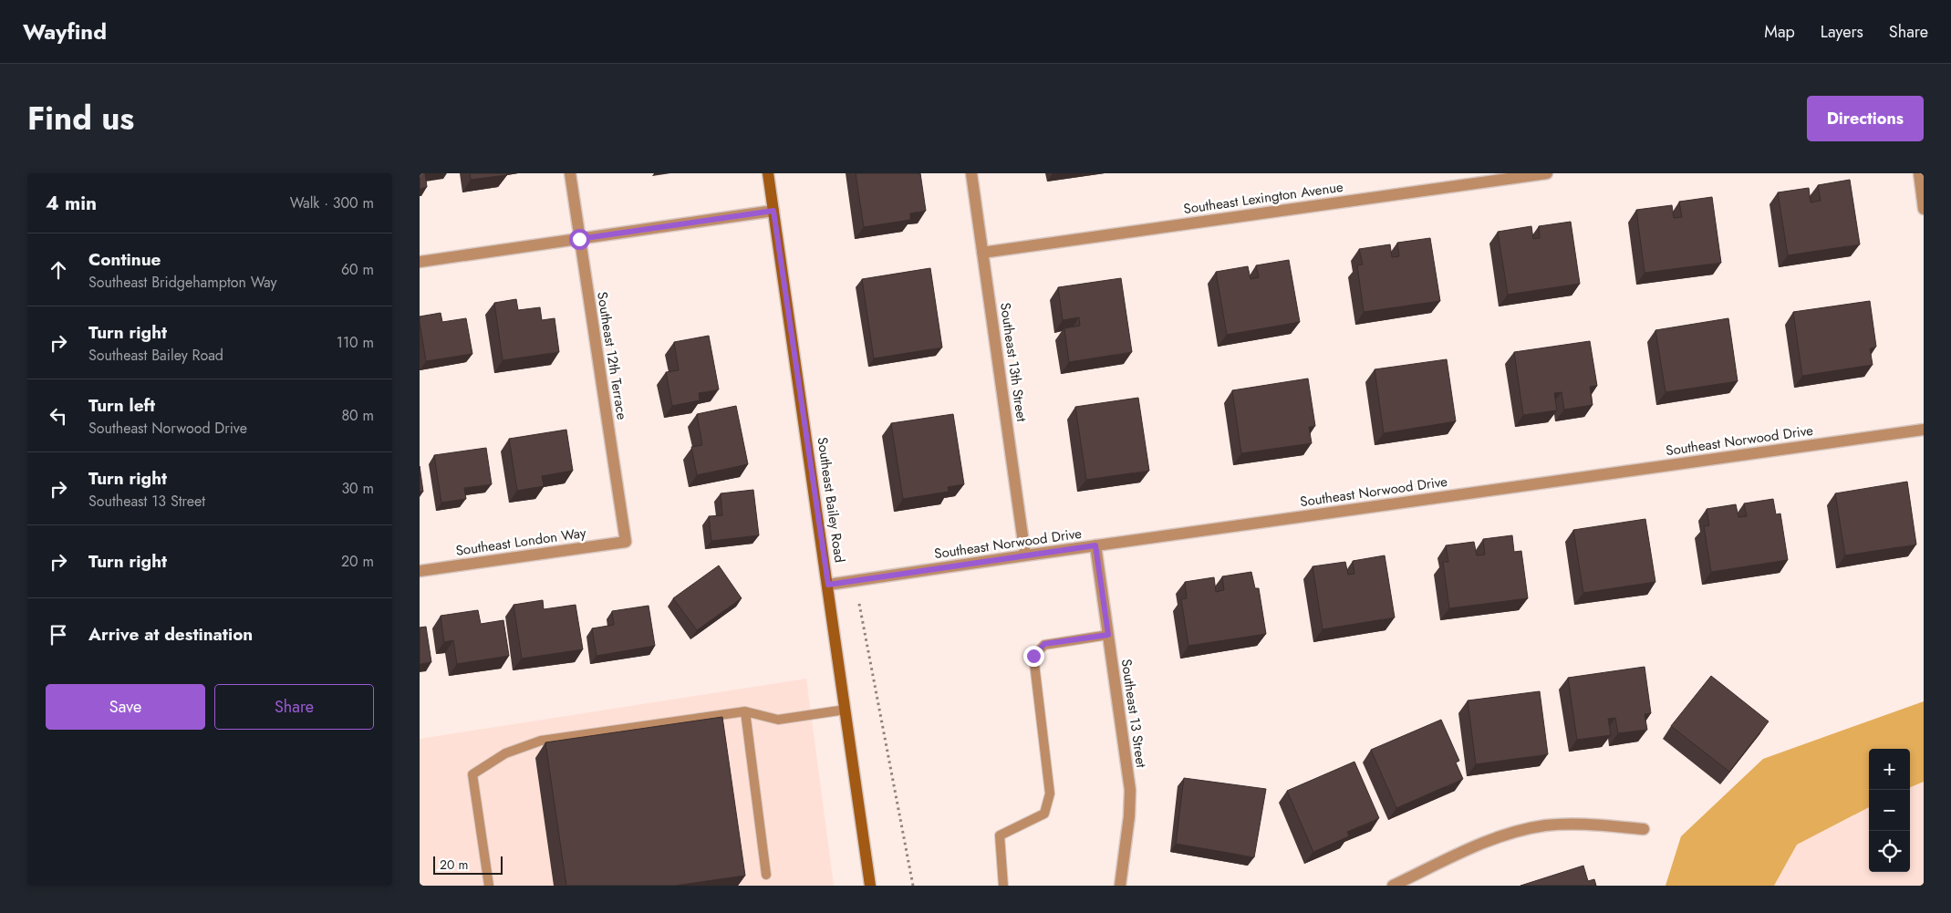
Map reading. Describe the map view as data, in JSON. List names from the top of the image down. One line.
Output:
{"streets":{"main road":["Southeast Bailey Road"],"street":["Southeast Lexington Avenue","Southeast 12th Terrace","Southeast 13th Street","Southeast Norwood Drive","Southeast London Way","Southeast 13 Street"]},"crossings":[["Southeast Lexington Avenue","Southeast 13th Street"],["Southeast 12th Terrace","Southeast London Way"],["Southeast 13th Street","Southeast Norwood Drive"],["Southeast Norwood Drive","Southeast Bailey Road"],["Southeast Norwood Drive","Southeast 13 Street"]],"scale_bar":"20 m","page":{"header":"Wayfind","nav":["Map","Layers","Share"],"title":"Find us","buttons":["Directions",["Save","Share"]],"heading":["4 min","Walk · 300 m"],"list":[["Continue","Southeast Bridgehampton Way","60 m"],["Turn right","Southeast Bailey Road","110 m"],["Turn left","Southeast Norwood Drive","80 m"],["Turn right","Southeast 13 Street","30 m"],["Turn right","20 m"],"Arrive at destination"],"map_buttons":["+","−"],"scale":"20 m"}}
